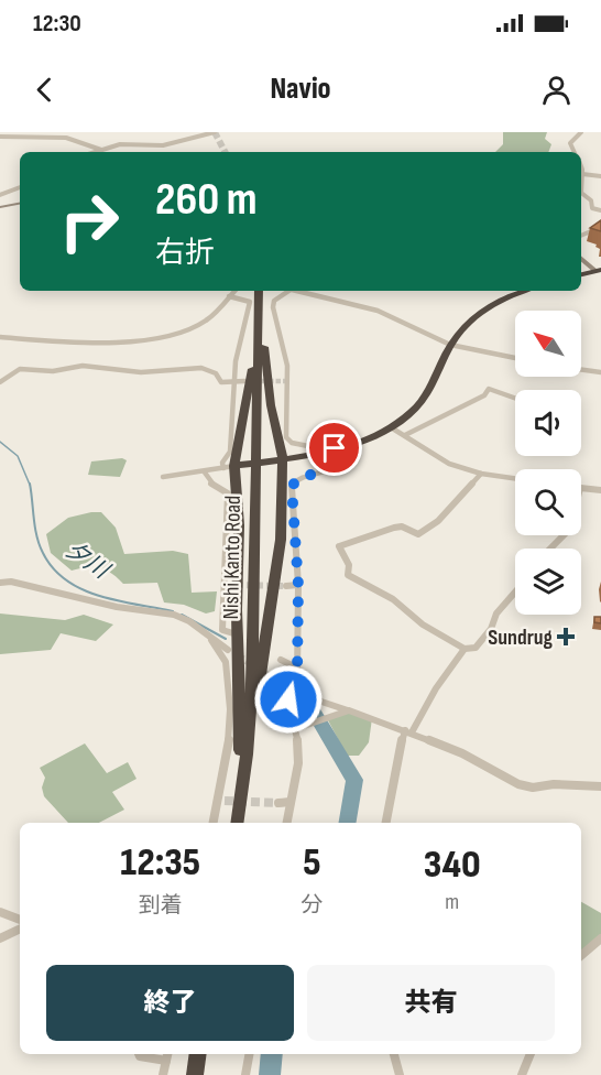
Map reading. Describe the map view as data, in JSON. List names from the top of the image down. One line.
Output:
{"streets":{"highway":["Nishi Kanto Road"]},"water":["夕川"],"places":{"health":["Sundrug"]},"north":"top left","page":{"status":"12:30","header":"Navio","turn":["260 m","右折"],"eta":["12:35","到着","5","分","340","m"],"buttons":["終了","共有"]}}
